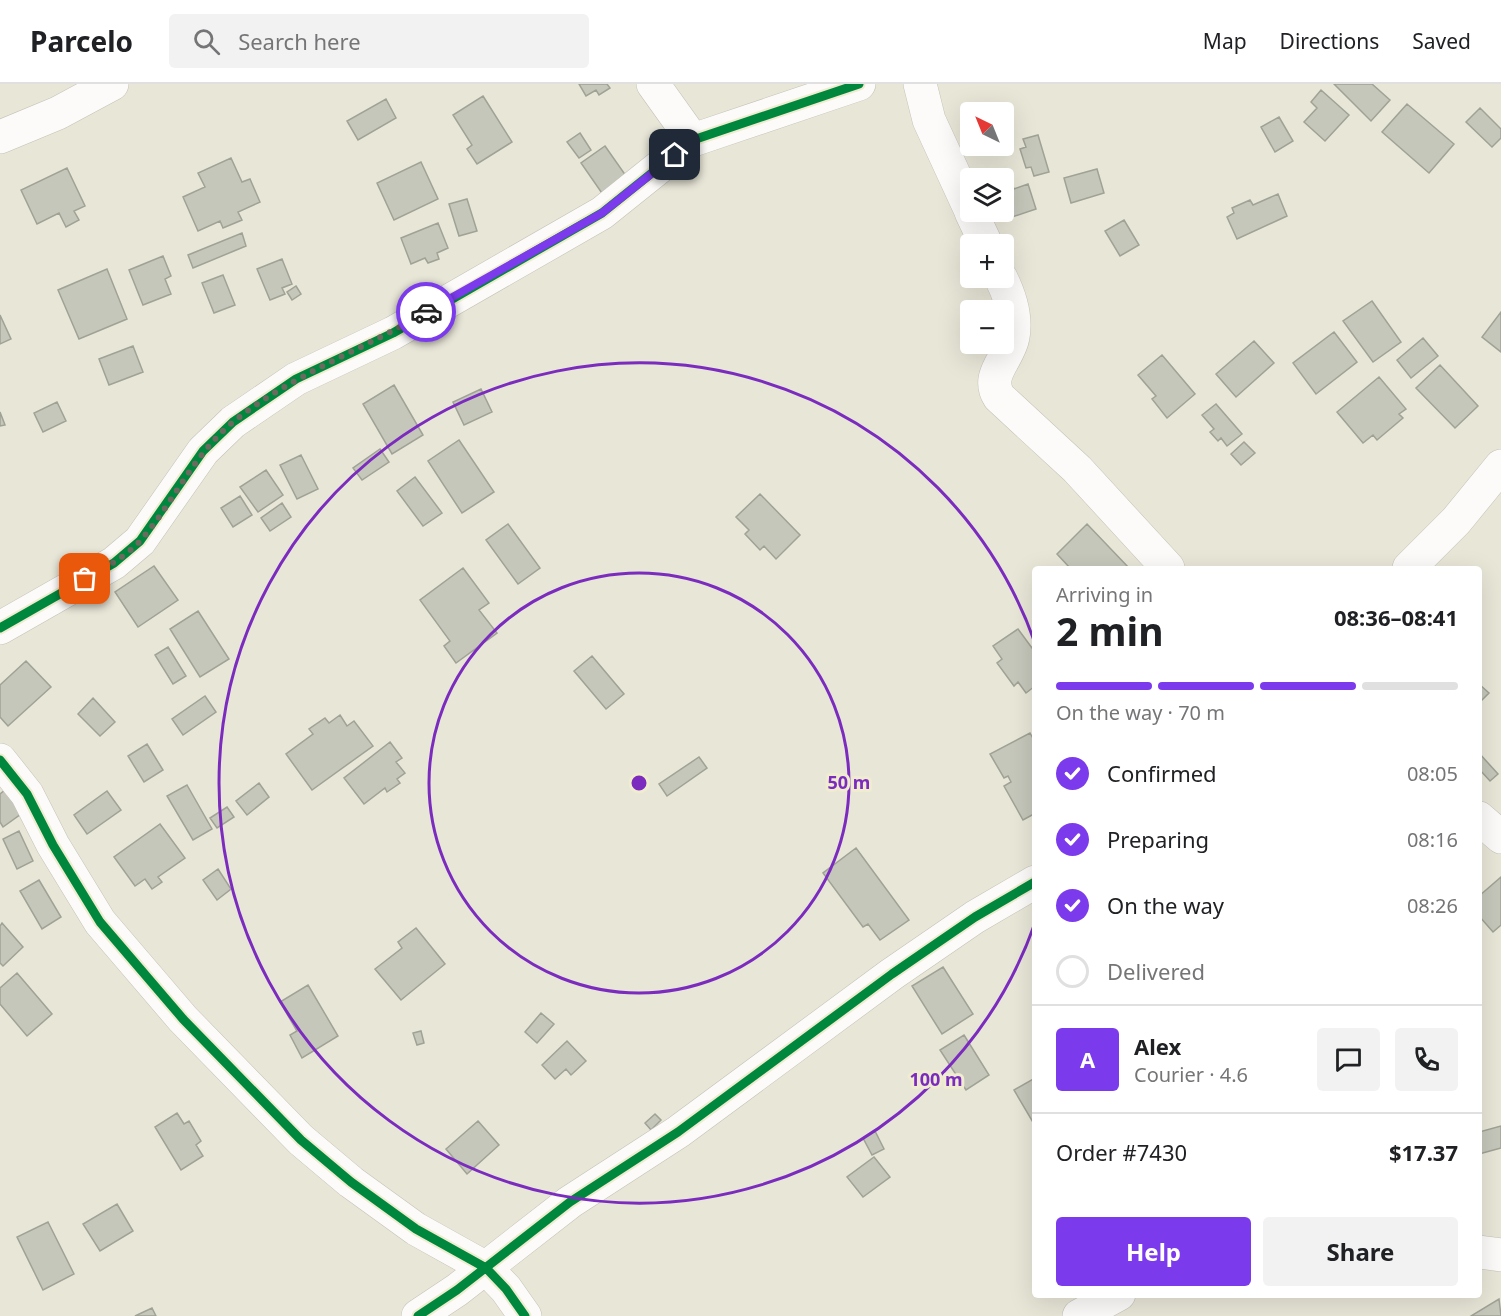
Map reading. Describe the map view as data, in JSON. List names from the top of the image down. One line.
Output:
{"north":"top left","page":{"header":"Parcelo","search":"Search here","nav":["Map","Directions","Saved"],"map_buttons":["+","−"],"heading":["2 min","Arriving in","08:36–08:41"],"panel":["Alex","Courier · 4.6","Order #7430","$17.37"],"bar":"On the way · 70 m","list":[["Confirmed","08:05"],["Preparing","08:16"],["On the way","08:26"],"Delivered"],"round":"A","buttons":["Help","Share"]},"rings":["50 m","100 m"]}
